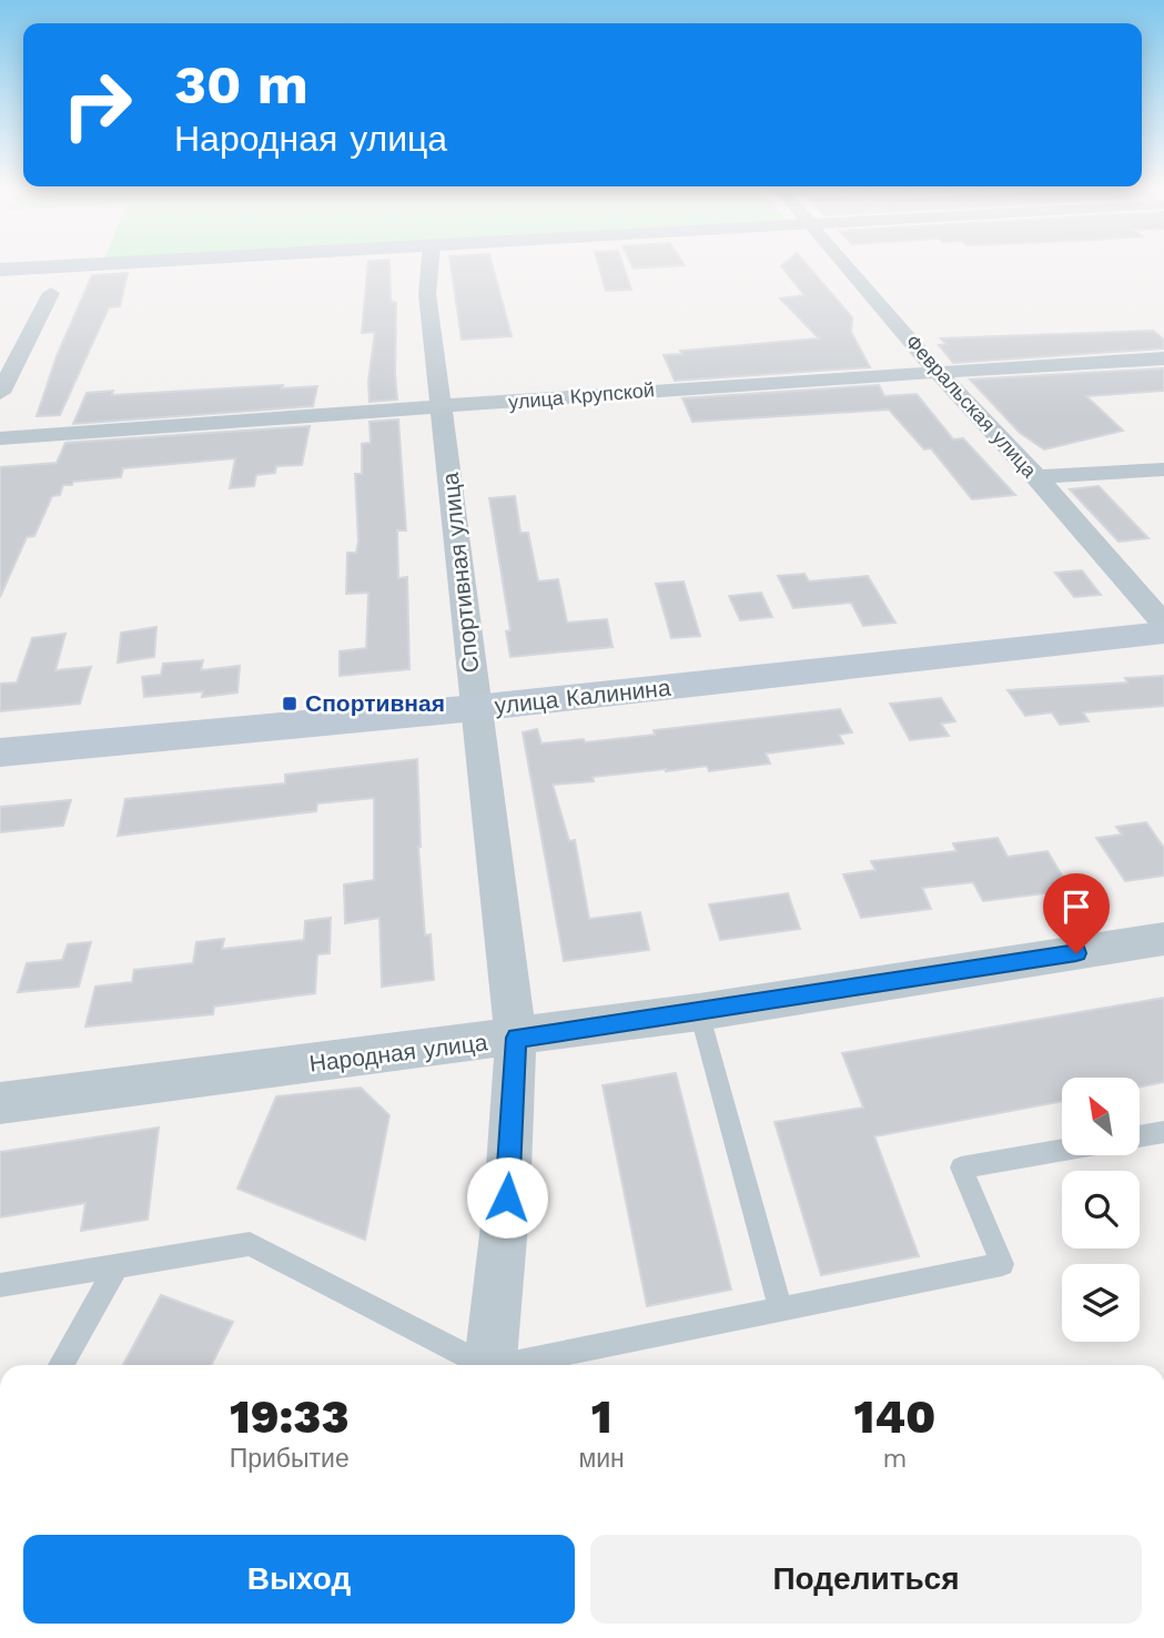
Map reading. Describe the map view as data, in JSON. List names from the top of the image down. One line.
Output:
{"streets":{"street":["улица Крупской","Февральская улица","Спортивная улица","улица Калинина","Народная улица"]},"crossings":[["улица Крупской","Февральская улица"],["улица Крупской","Спортивная улица"],["Спортивная улица","улица Калинина"],["Спортивная улица","Народная улица"]],"places":{"transit":["Спортивная"]},"north":"top left","page":{"turn":["30 m","Народная улица"],"eta":["19:33","Прибытие","1","мин","140","m"],"buttons":["Выход","Поделиться"]}}
